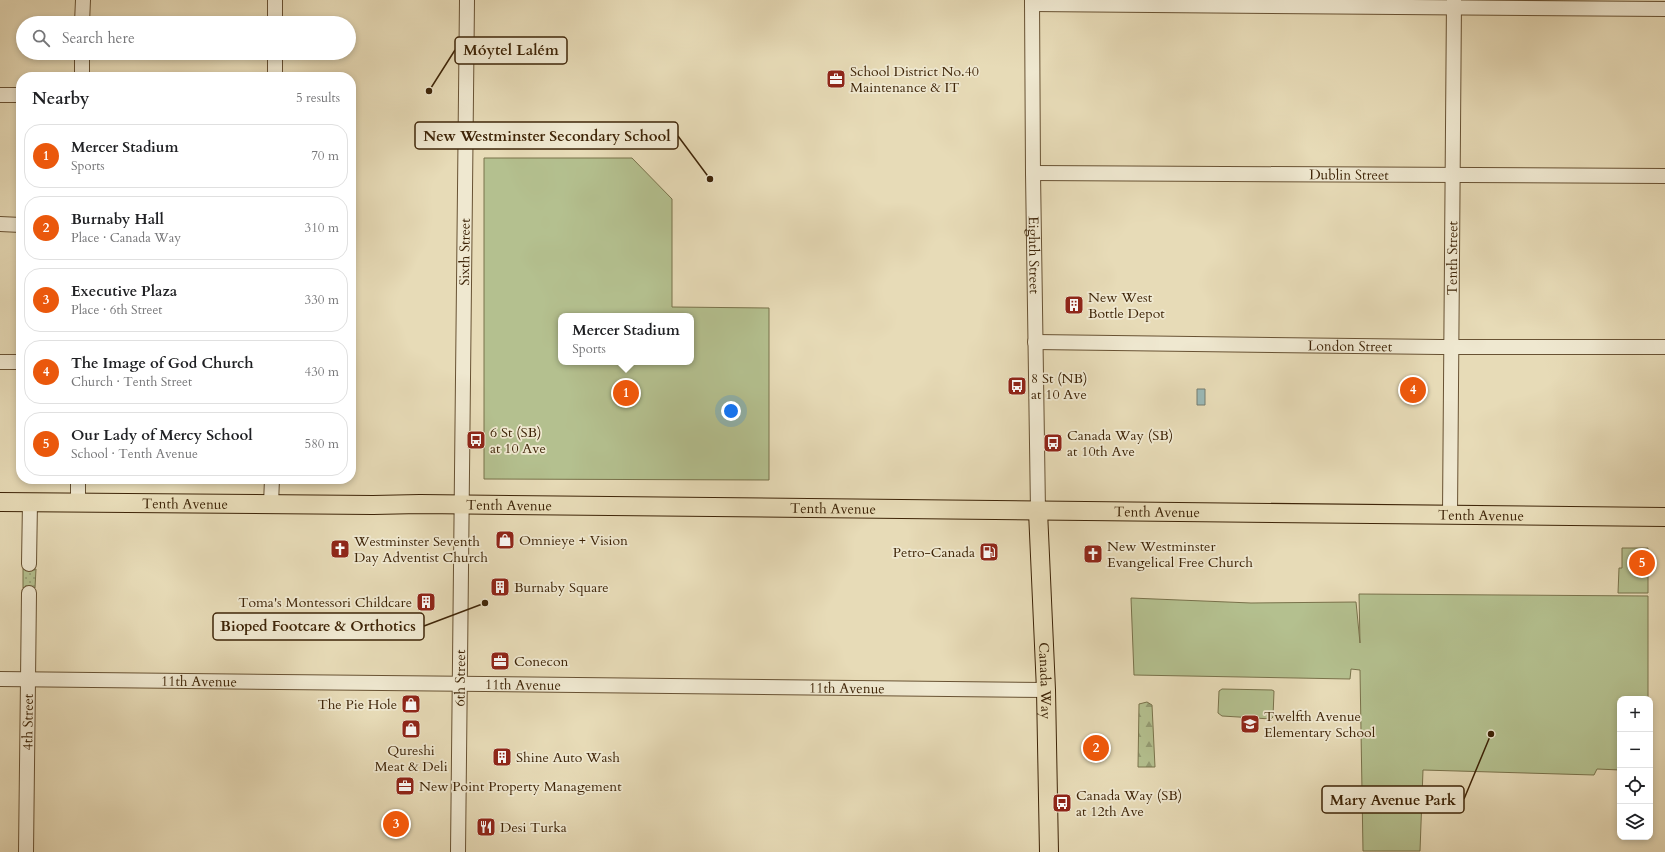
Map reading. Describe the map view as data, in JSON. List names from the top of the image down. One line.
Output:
{"streets":{"main road":["Tenth Avenue","Canada Way"],"street":["Dublin Street","Sixth Street","Eighth Street","Tenth Street","London Street","6th Street","11th Avenue","4th Street"]},"crossings":[["Dublin Street","Eighth Street"],["Dublin Street","Tenth Street"],["Sixth Street","Tenth Avenue"],["Sixth Street","6th Street"],["Eighth Street","London Street"],["Eighth Street","Tenth Avenue"],["Eighth Street","Canada Way"],["Tenth Street","London Street"],["Tenth Street","Tenth Avenue"],["Tenth Avenue","6th Street"],["Tenth Avenue","Canada Way"],["6th Street","11th Avenue"],["11th Avenue","Canada Way"],["11th Avenue","4th Street"]],"places":{"office":["School District No.40 Maintenance & IT","Conecon","New Point Property Management"],"other":["Móytel Lalém","New Westminster Secondary School","Bioped Footcare & Orthotics","Mary Avenue Park"],"building":["New West Bottle Depot","Burnaby Square","Toma's Montessori Childcare","Shine Auto Wash"],"bus stop":["8 St (NB) at 10 Ave","6 St (SB) at 10 Ave","Canada Way (SB) at 10th Ave","Canada Way (SB) at 12th Ave"],"shop":["Omnieye + Vision","The Pie Hole","Qureshi Meat & Deli"],"church":["Westminster Seventh Day Adventist Church","New Westminster Evangelical Free Church"],"fuel station":["Petro-Canada"],"school or university":["Twelfth Avenue Elementary School"],"restaurant":["Desi Turka"]},"page":{"search":"Search here","heading":["Nearby","5 results"],"list":[{"mark":"1","name":"Mercer Stadium","note":"Sports","value":"70 m"},{"mark":"2","name":"Burnaby Hall","note":"Place · Canada Way","value":"310 m"},{"mark":"3","name":"Executive Plaza","note":"Place · 6th Street","value":"330 m"},{"mark":"4","name":"The Image of God Church","note":"Church · Tenth Street","value":"430 m"},{"mark":"5","name":"Our Lady of Mercy School","note":"School · Tenth Avenue","value":"580 m"}],"popup":["Mercer Stadium","Sports"],"pins":["4","1","5","2","3"],"map_buttons":["+","−"]}}
